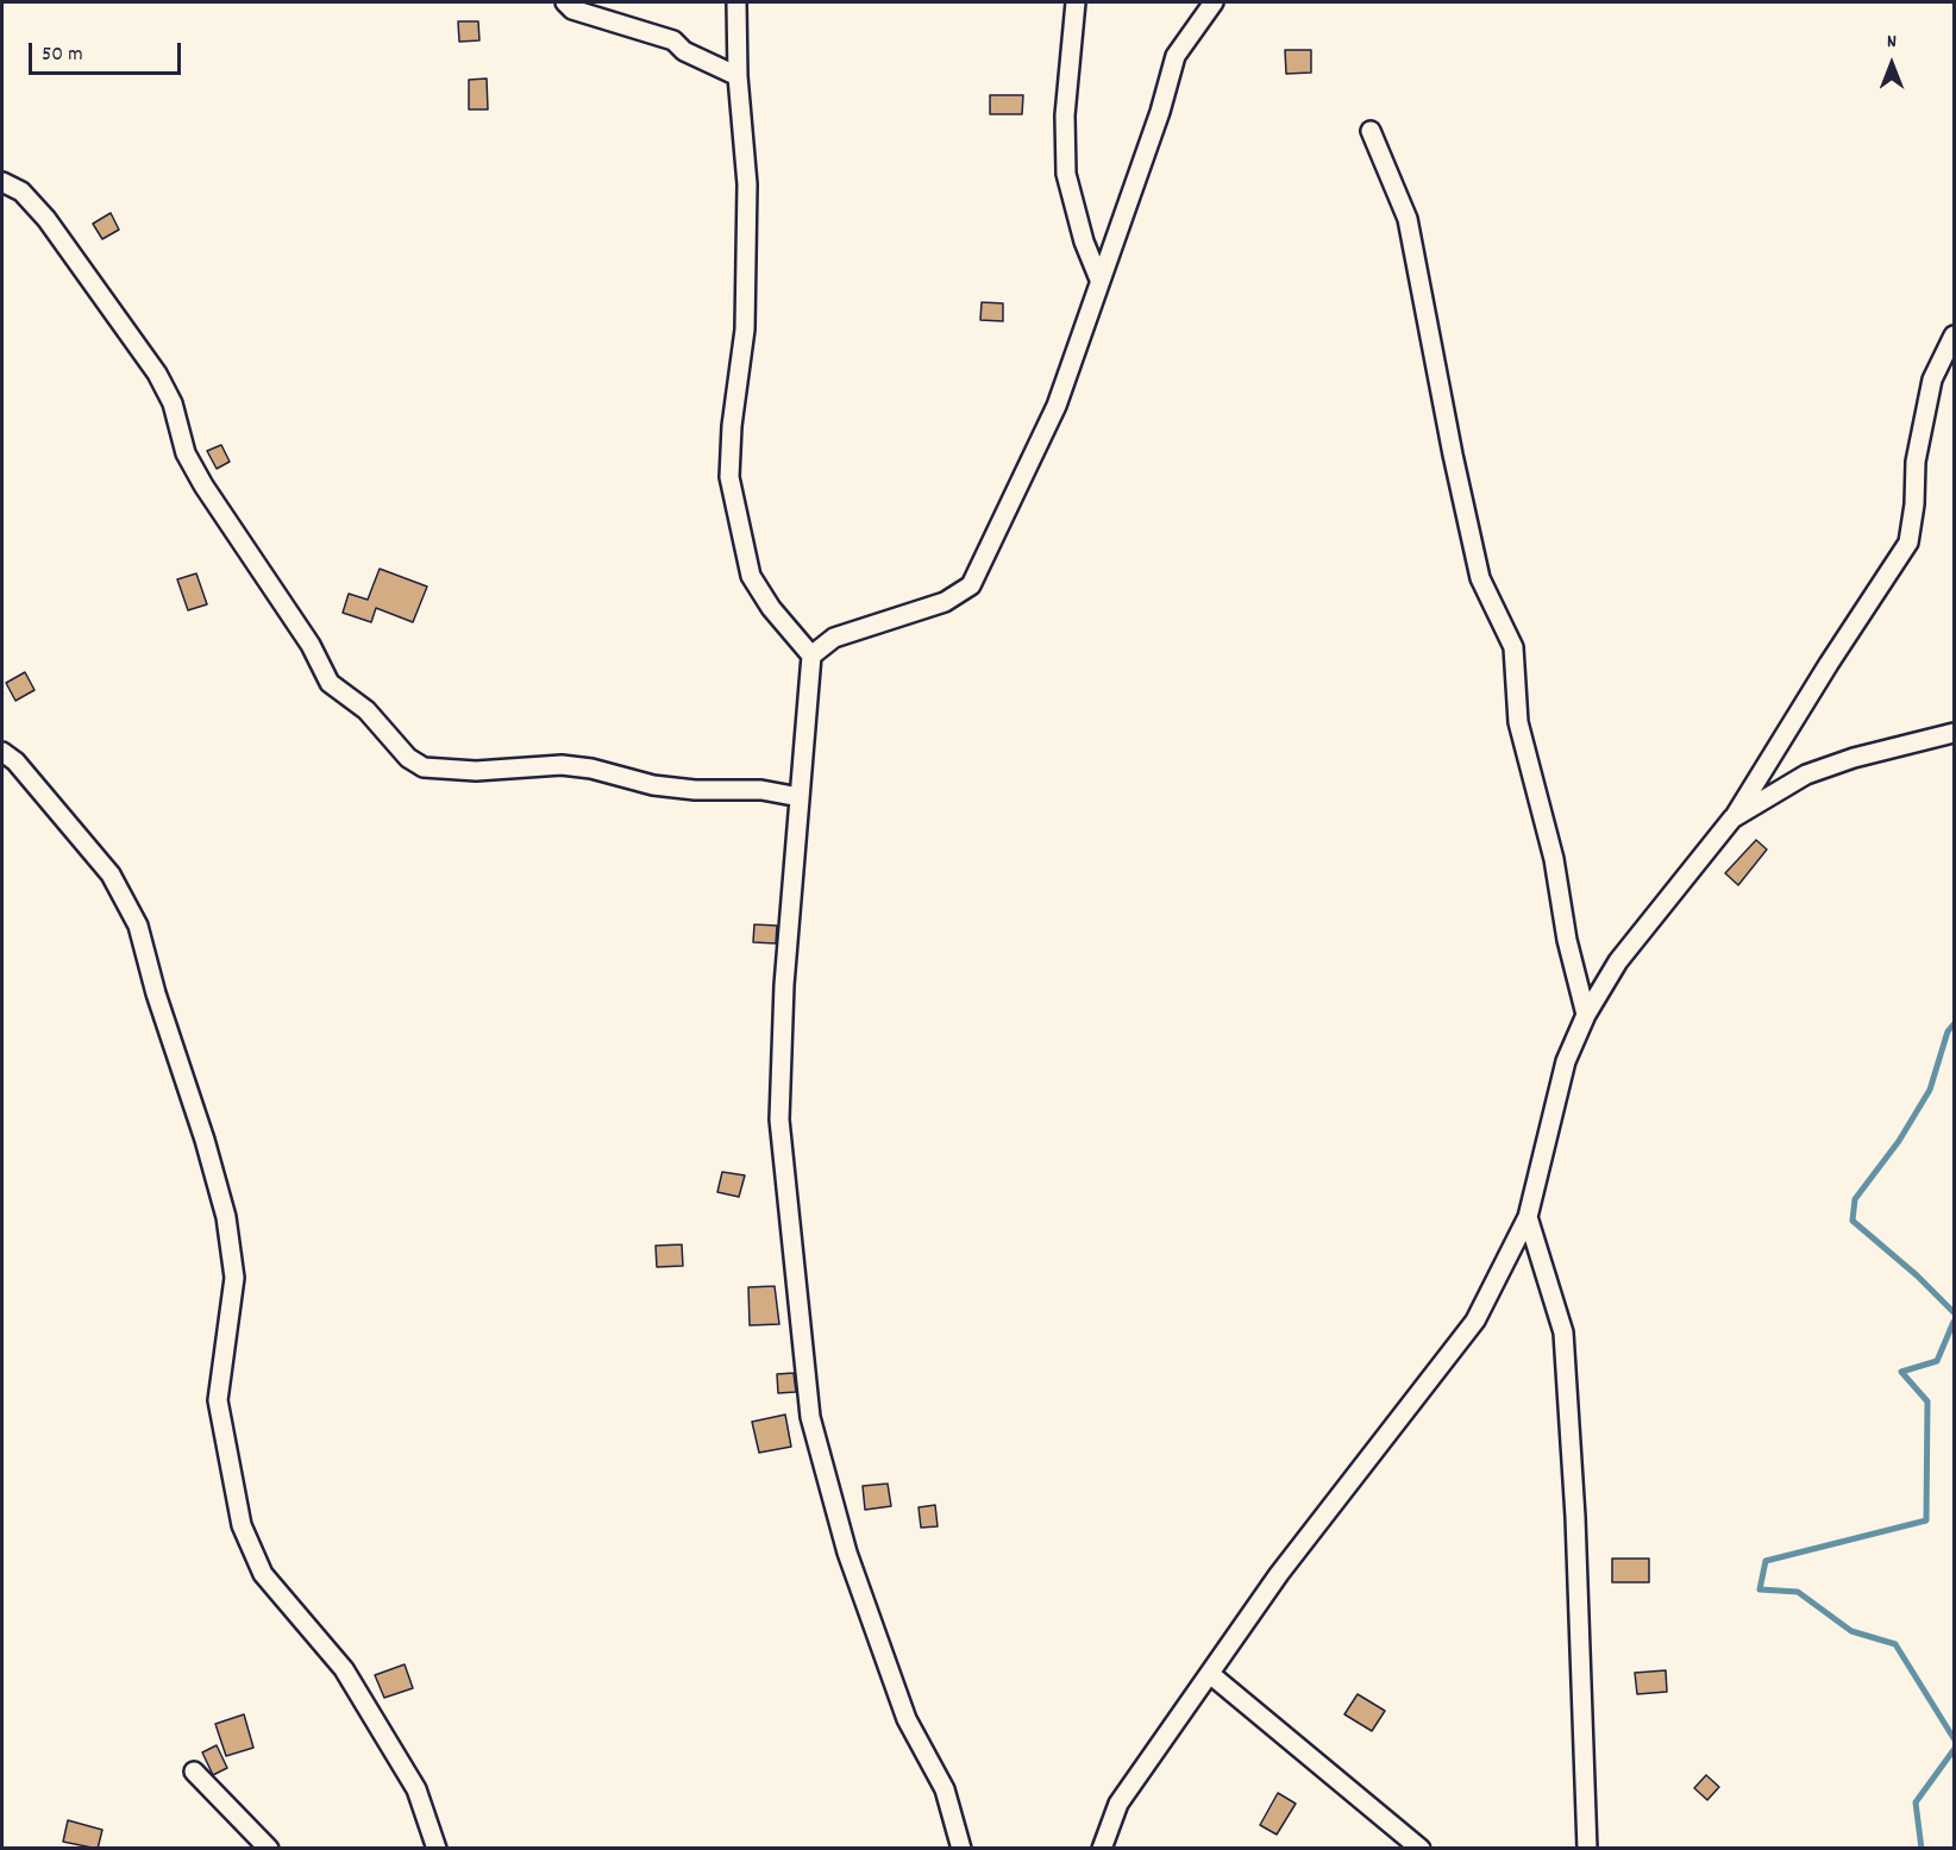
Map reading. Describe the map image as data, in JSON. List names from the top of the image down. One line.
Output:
{"scale_bar":"50 m","north":"top"}
